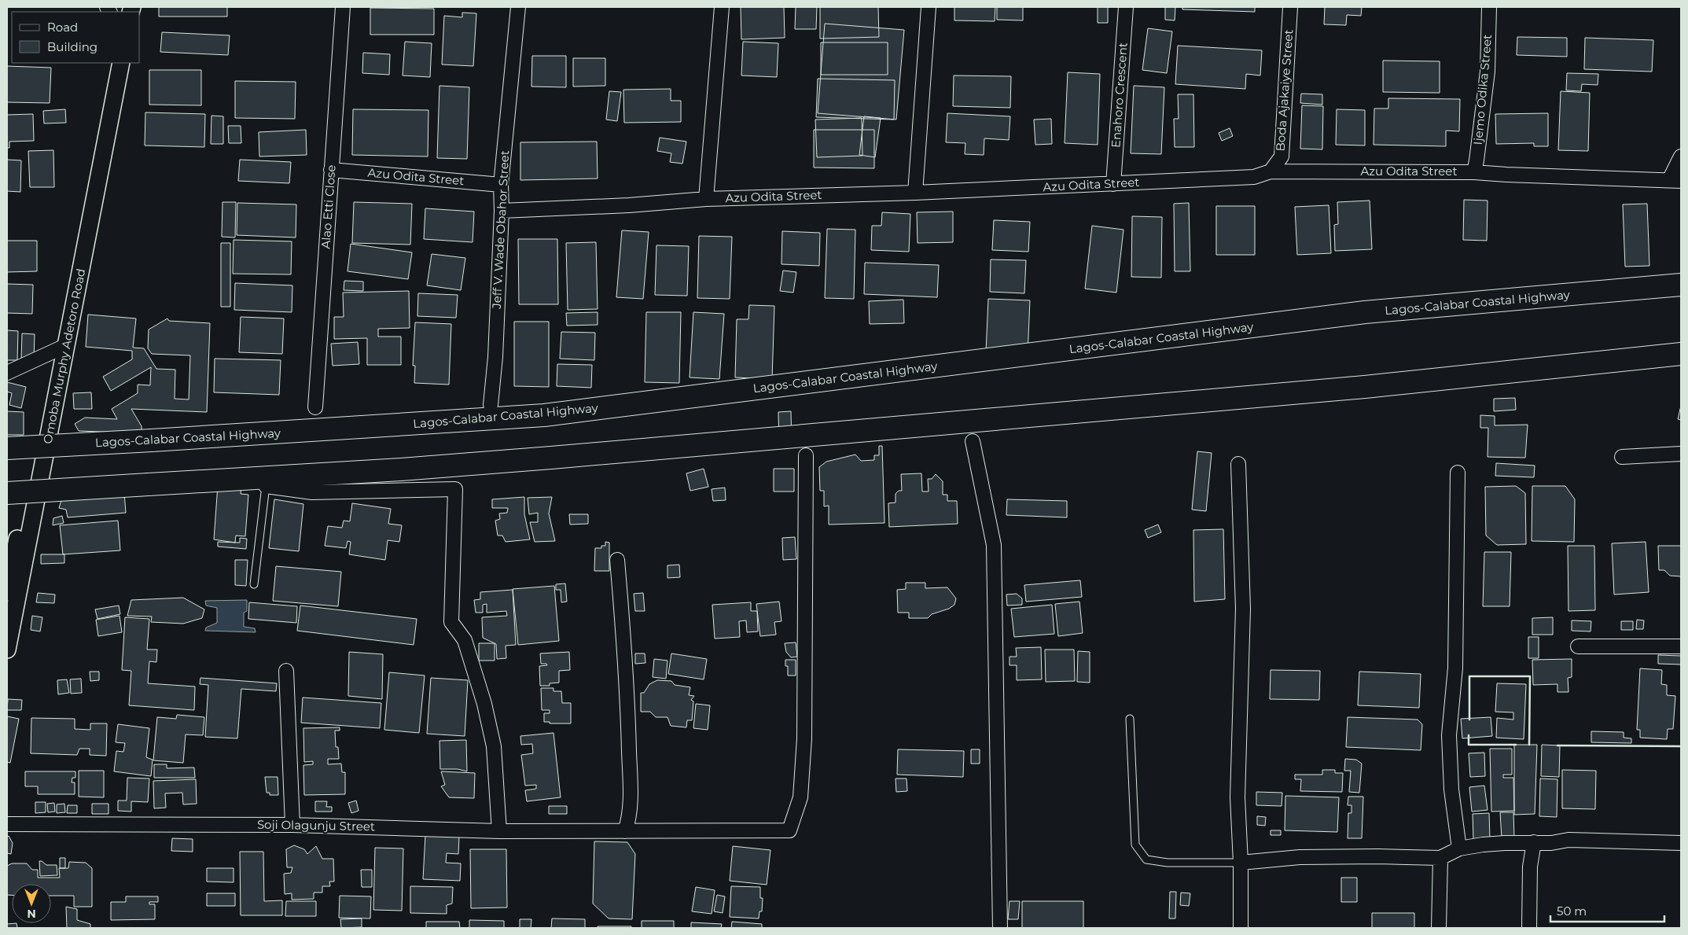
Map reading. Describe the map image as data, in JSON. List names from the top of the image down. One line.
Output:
{"streets":{"highway":["Lagos-Calabar Coastal Highway"],"street":["Ijemo Odika Street","Boda Ajakaiye Street","Enahoro Crescent","Azu Odita Street","Alao Etti Close","Jeff V. Wade Obahor Street","Omoba Murphy Adetoro Road","Soji Olagunju Street"]},"crossings":[["Ijemo Odika Street","Azu Odita Street"],["Boda Ajakaiye Street","Azu Odita Street"],["Enahoro Crescent","Azu Odita Street"],["Azu Odita Street","Alao Etti Close"],["Azu Odita Street","Jeff V. Wade Obahor Street"]],"legend":["Road","Building"],"scale_bar":"50 m","north":"bottom"}
